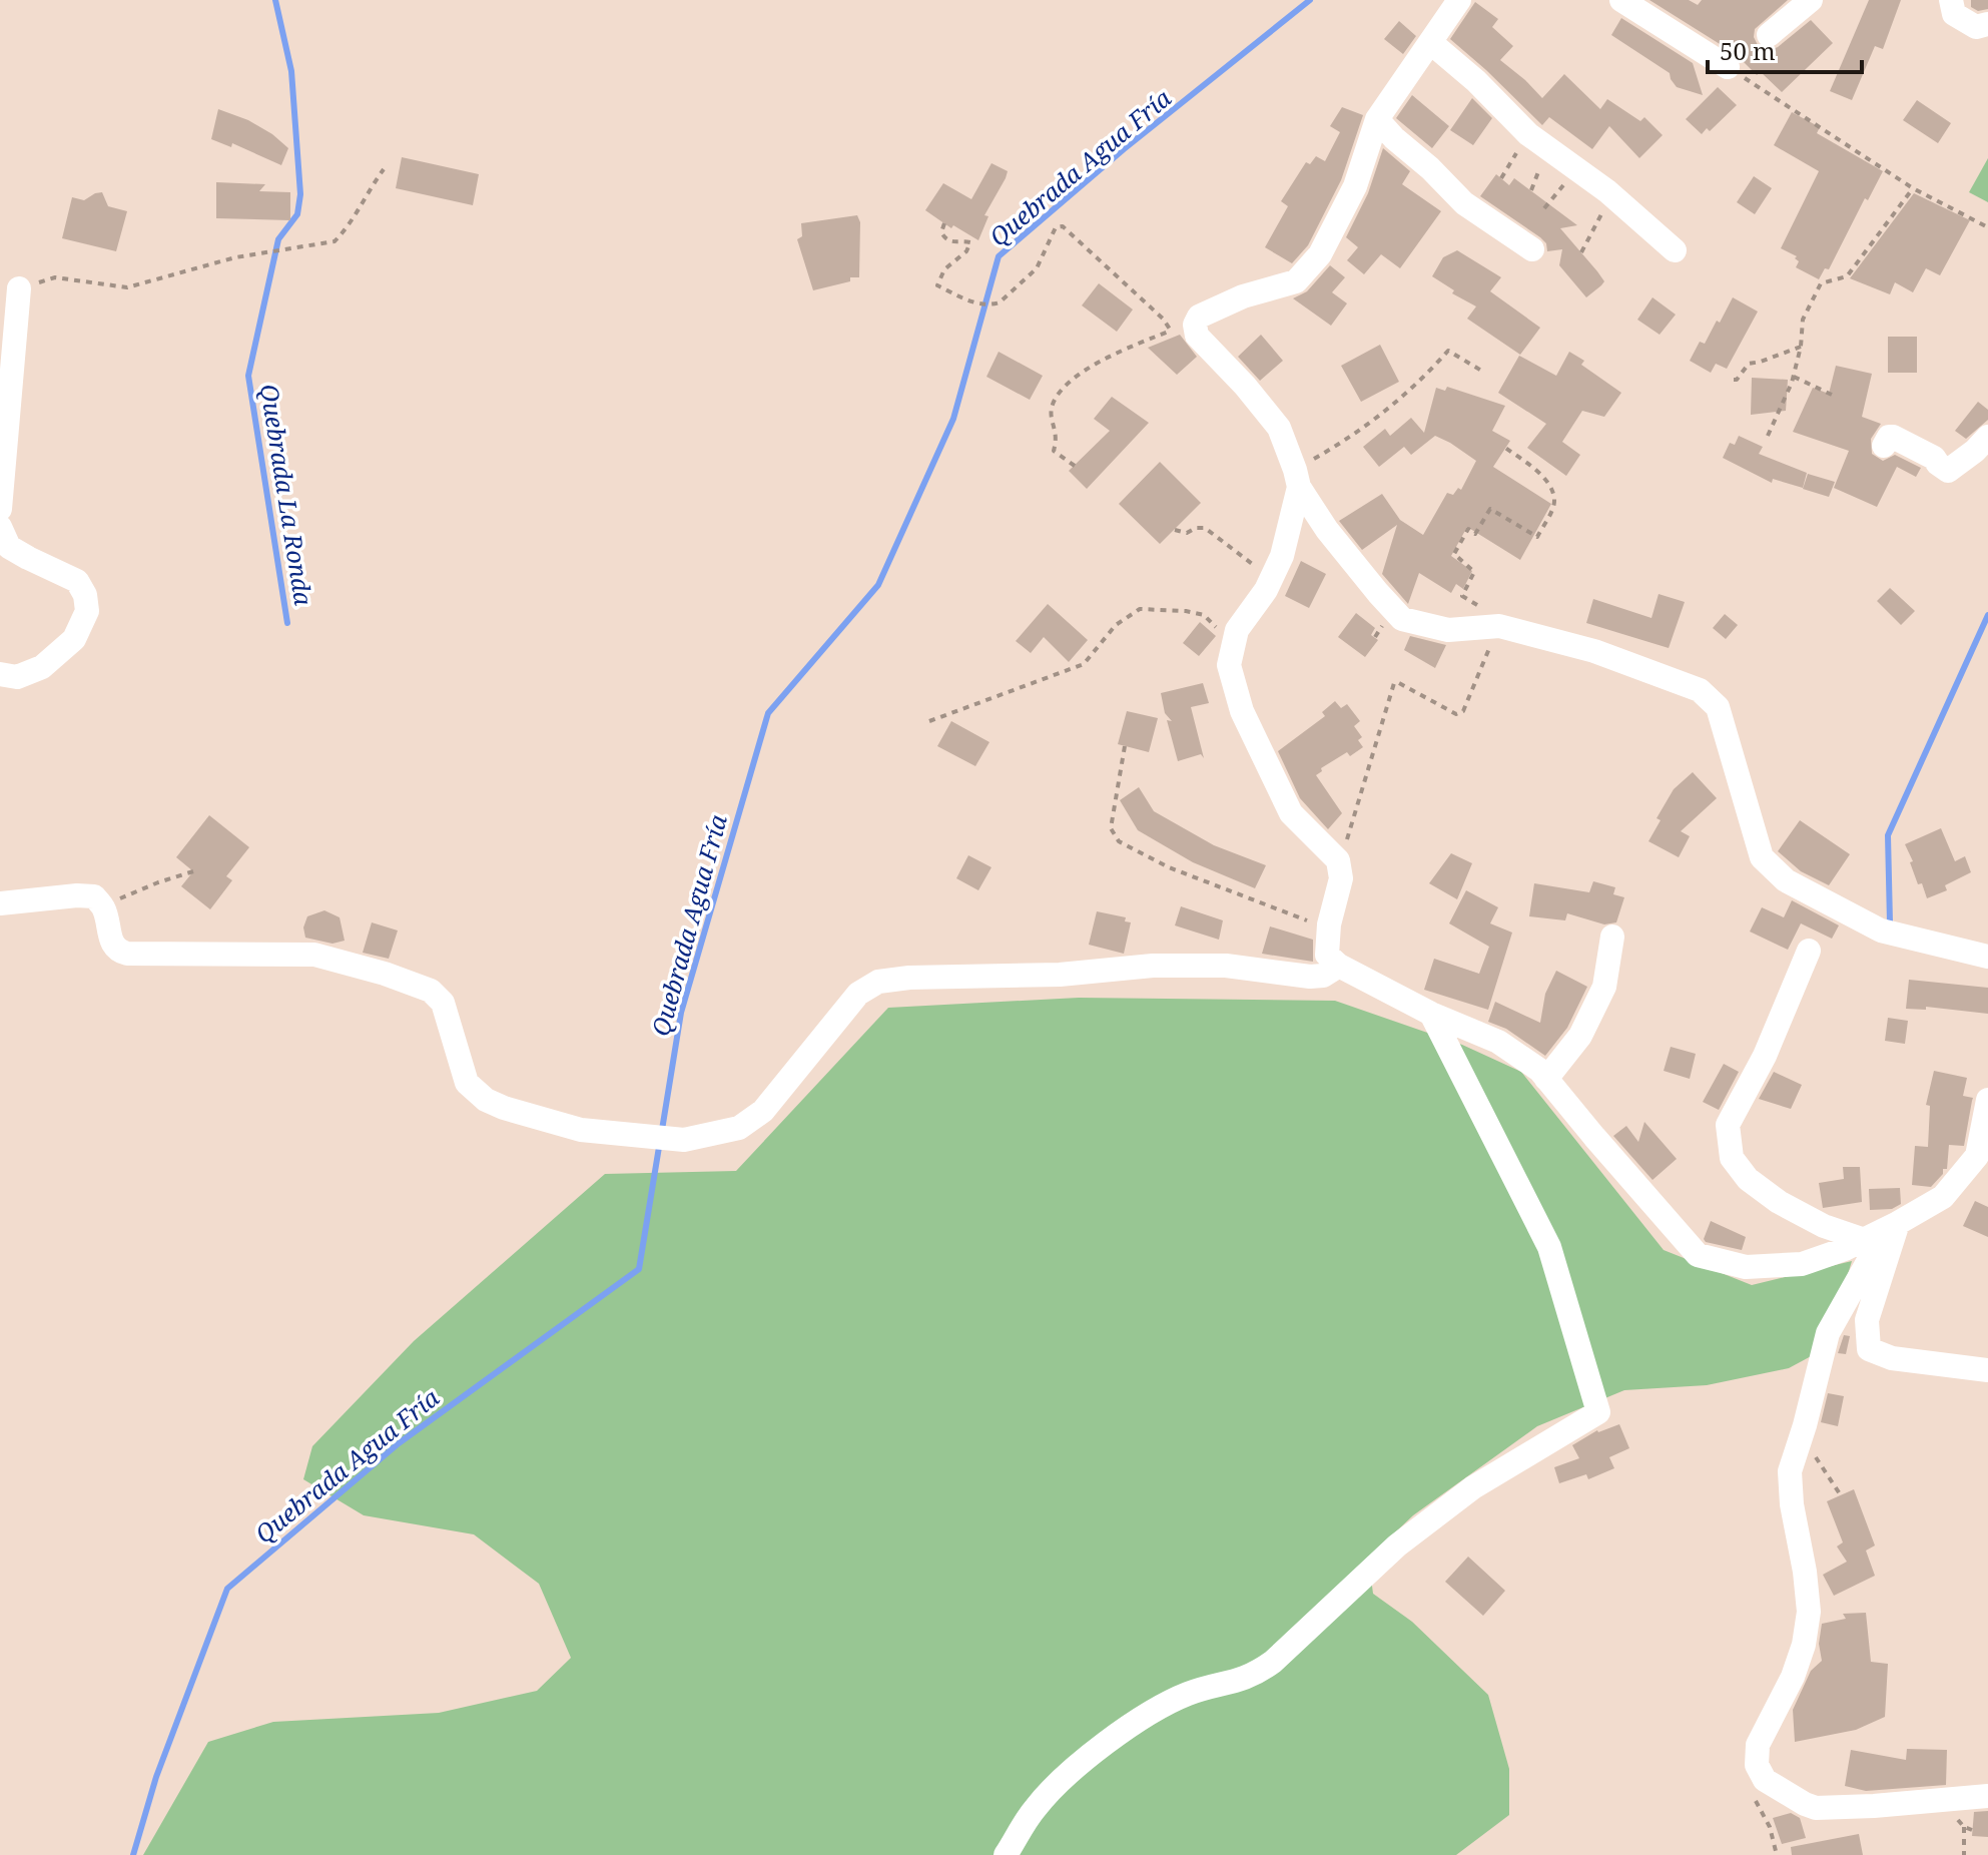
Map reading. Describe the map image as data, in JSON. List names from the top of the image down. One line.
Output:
{"water":["Quebrada Agua Fría","Quebrada La Ronda"],"scale_bar":"50 m"}
